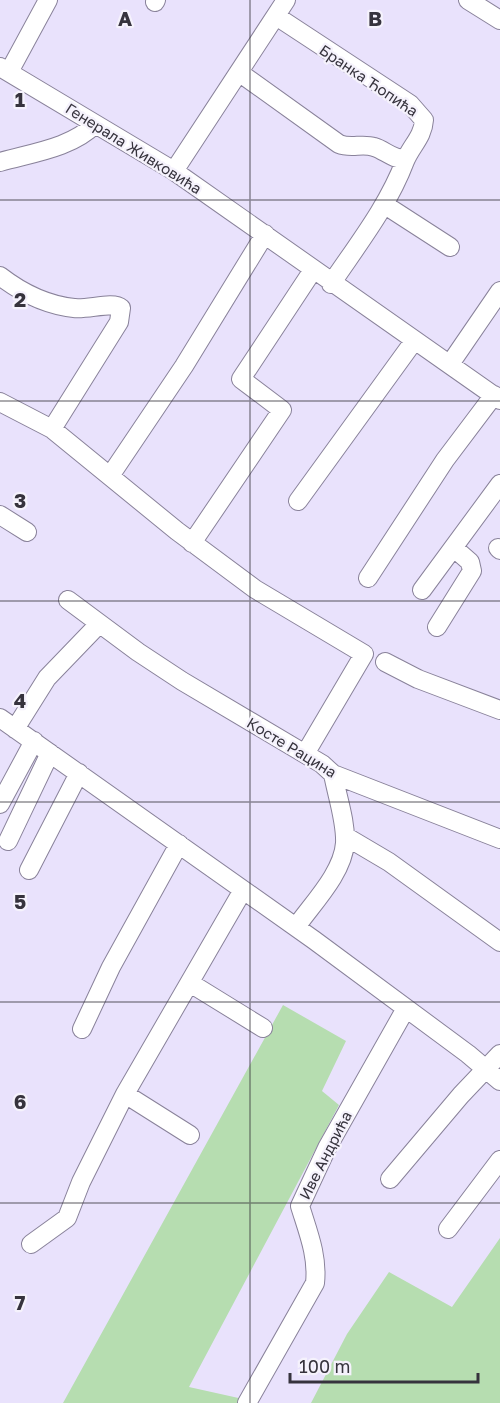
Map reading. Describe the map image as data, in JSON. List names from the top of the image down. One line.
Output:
{"streets":{"street":["Бранка Ћопића","Генерала Живковића","Косте Рацина","Иве Андрића"]},"scale_bar":"100 m","grid":{"columns":["A","B"],"rows":["1","2","3","4","5","6","7"]}}
